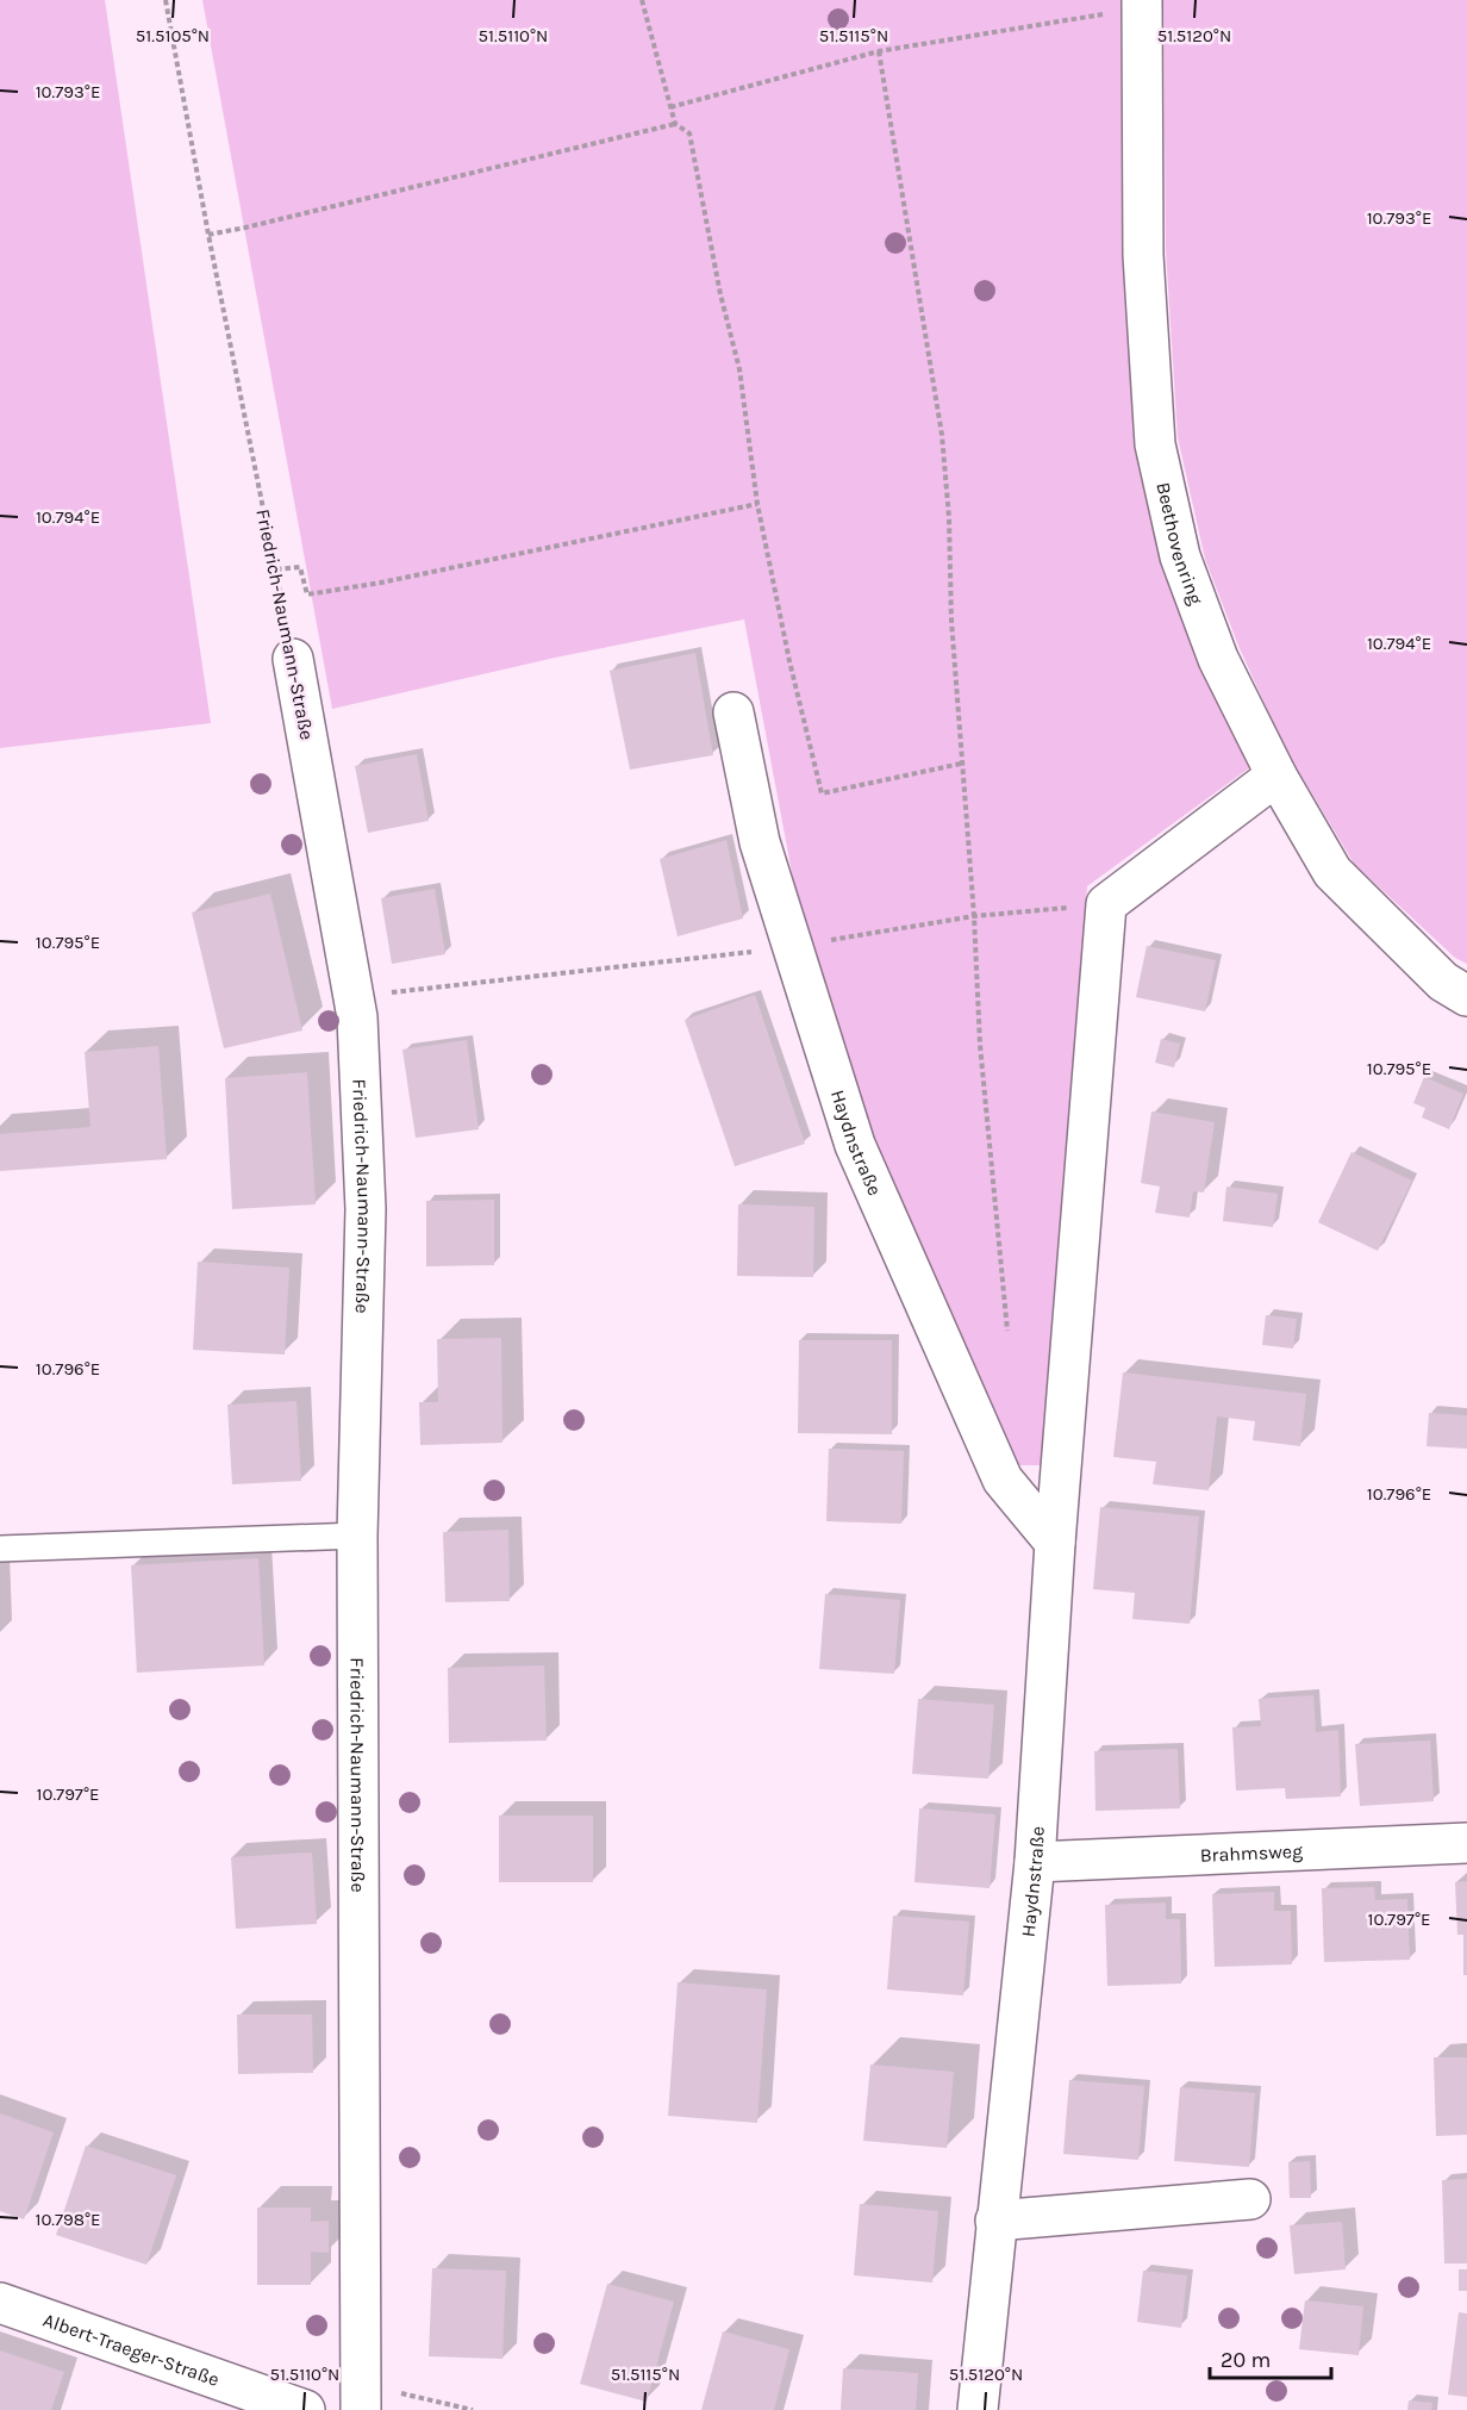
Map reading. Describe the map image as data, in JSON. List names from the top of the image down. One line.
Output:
{"streets":{"street":["Beethovenring","Friedrich-Naumann-Straße","Haydnstraße","Brahmsweg","Albert-Traeger-Straße"]},"crossings":[["Haydnstraße","Brahmsweg"]],"scale_bar":"20 m","coordinates":["51.5105°N","51.5115°N","51.5110°N","51.5120°N","10.793°E","10.794°E","10.795°E","10.796°E","10.797°E","10.798°E"]}
